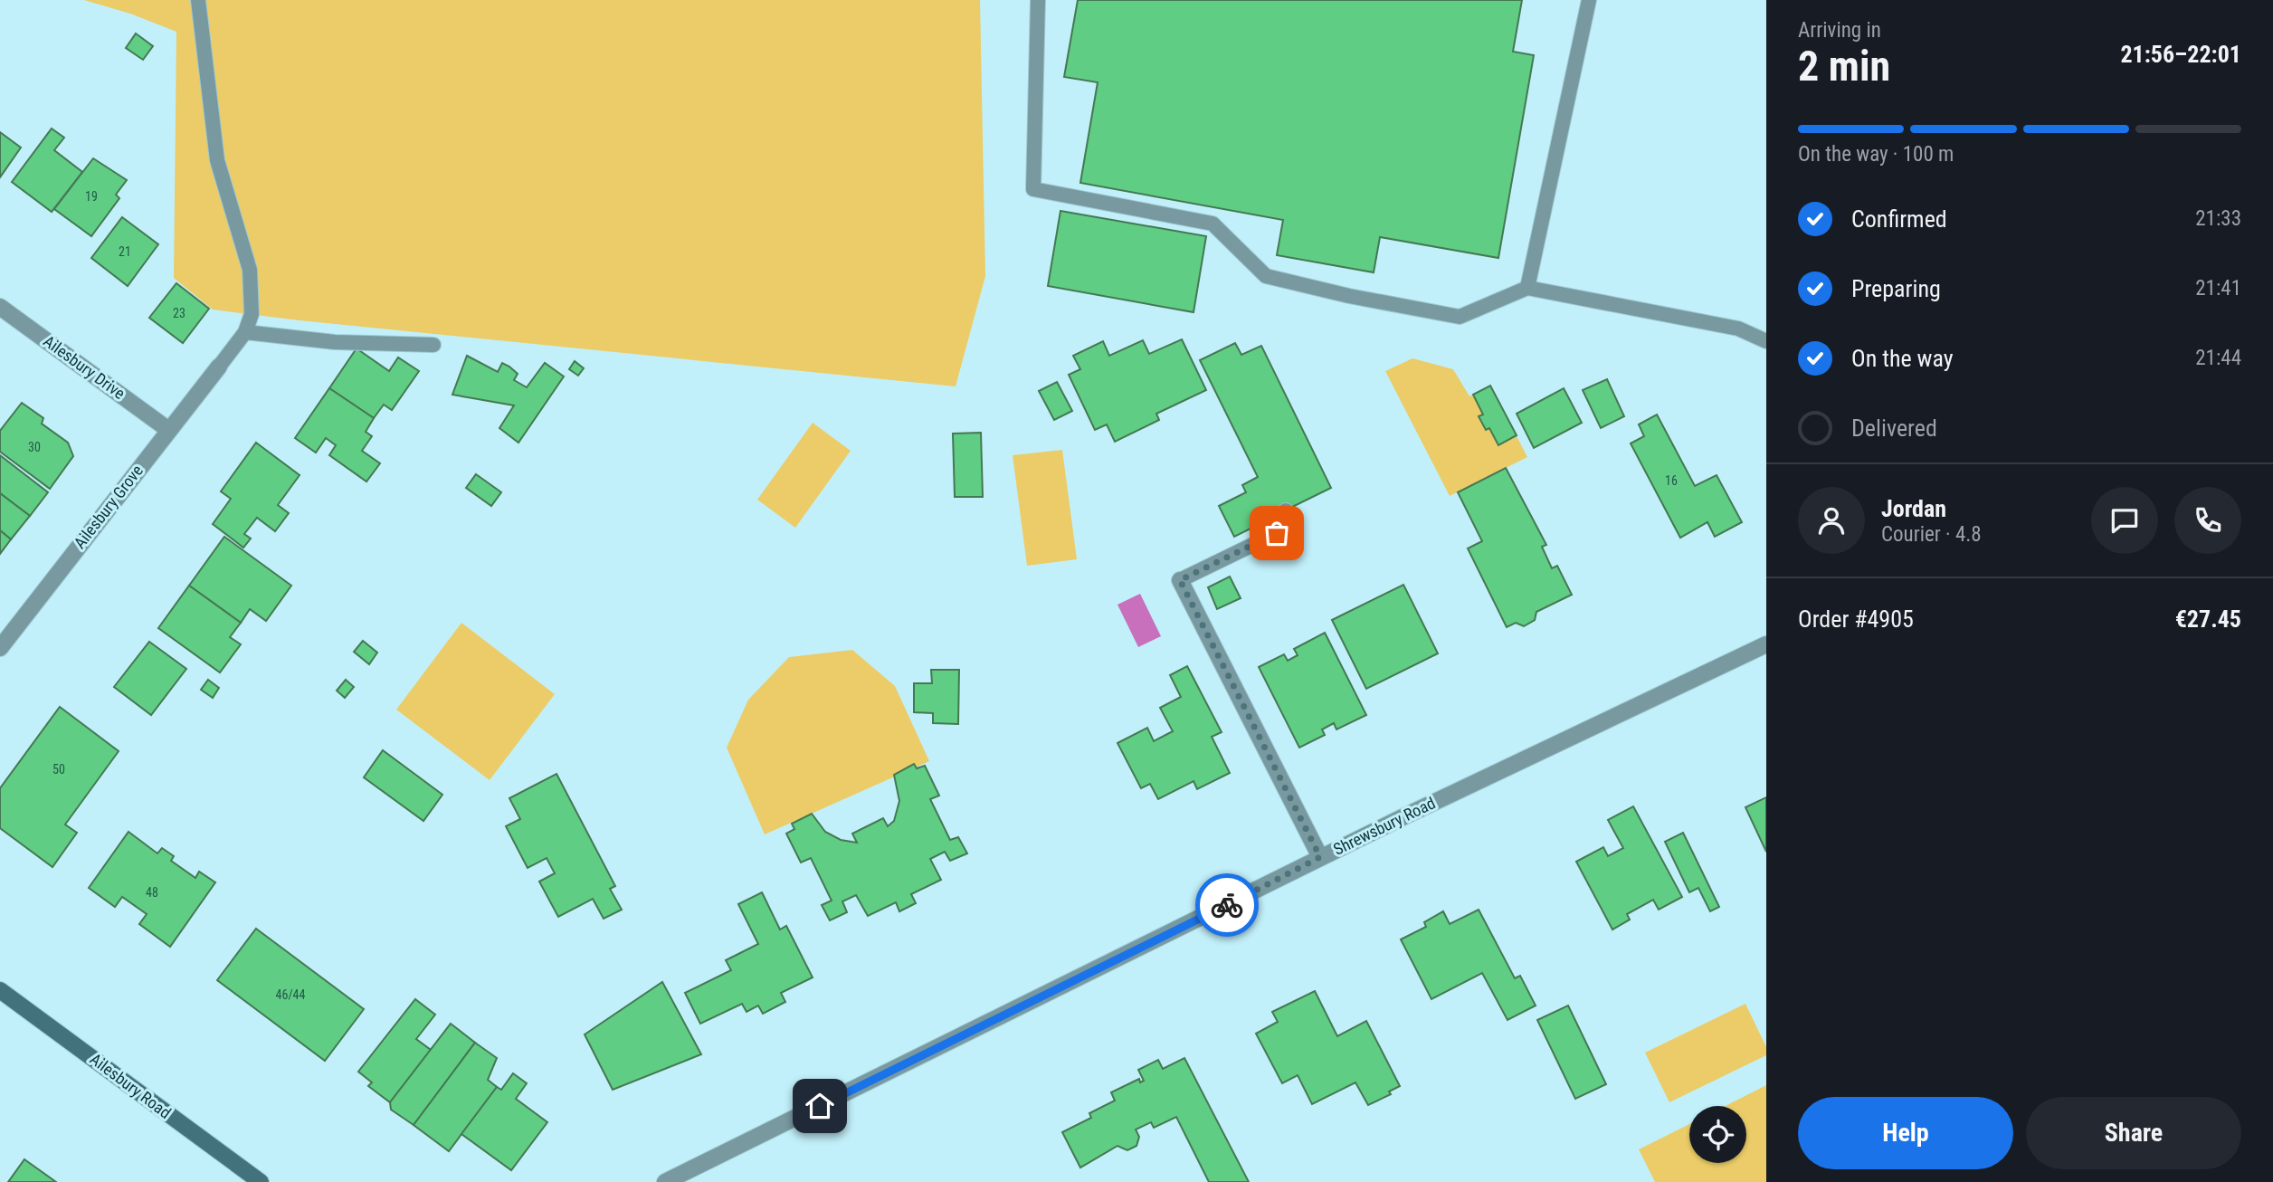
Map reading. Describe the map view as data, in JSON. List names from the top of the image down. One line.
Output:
{"streets":{"main road":["Ailesbury Road"],"street":["Ailesbury Drive","Ailesbury Grove","Shrewsbury Road"]},"crossings":[["Ailesbury Drive","Ailesbury Grove"]],"house_numbers":["19","21","23","30","16","50","48","46/44"],"page":{"heading":["2 min","Arriving in","21:56–22:01"],"panel":["Jordan","Courier · 4.8","Order #4905","€27.45"],"bar":"On the way · 100 m","list":[["Confirmed","21:33"],["Preparing","21:41"],["On the way","21:44"],"Delivered"],"buttons":["Help","Share"]}}
